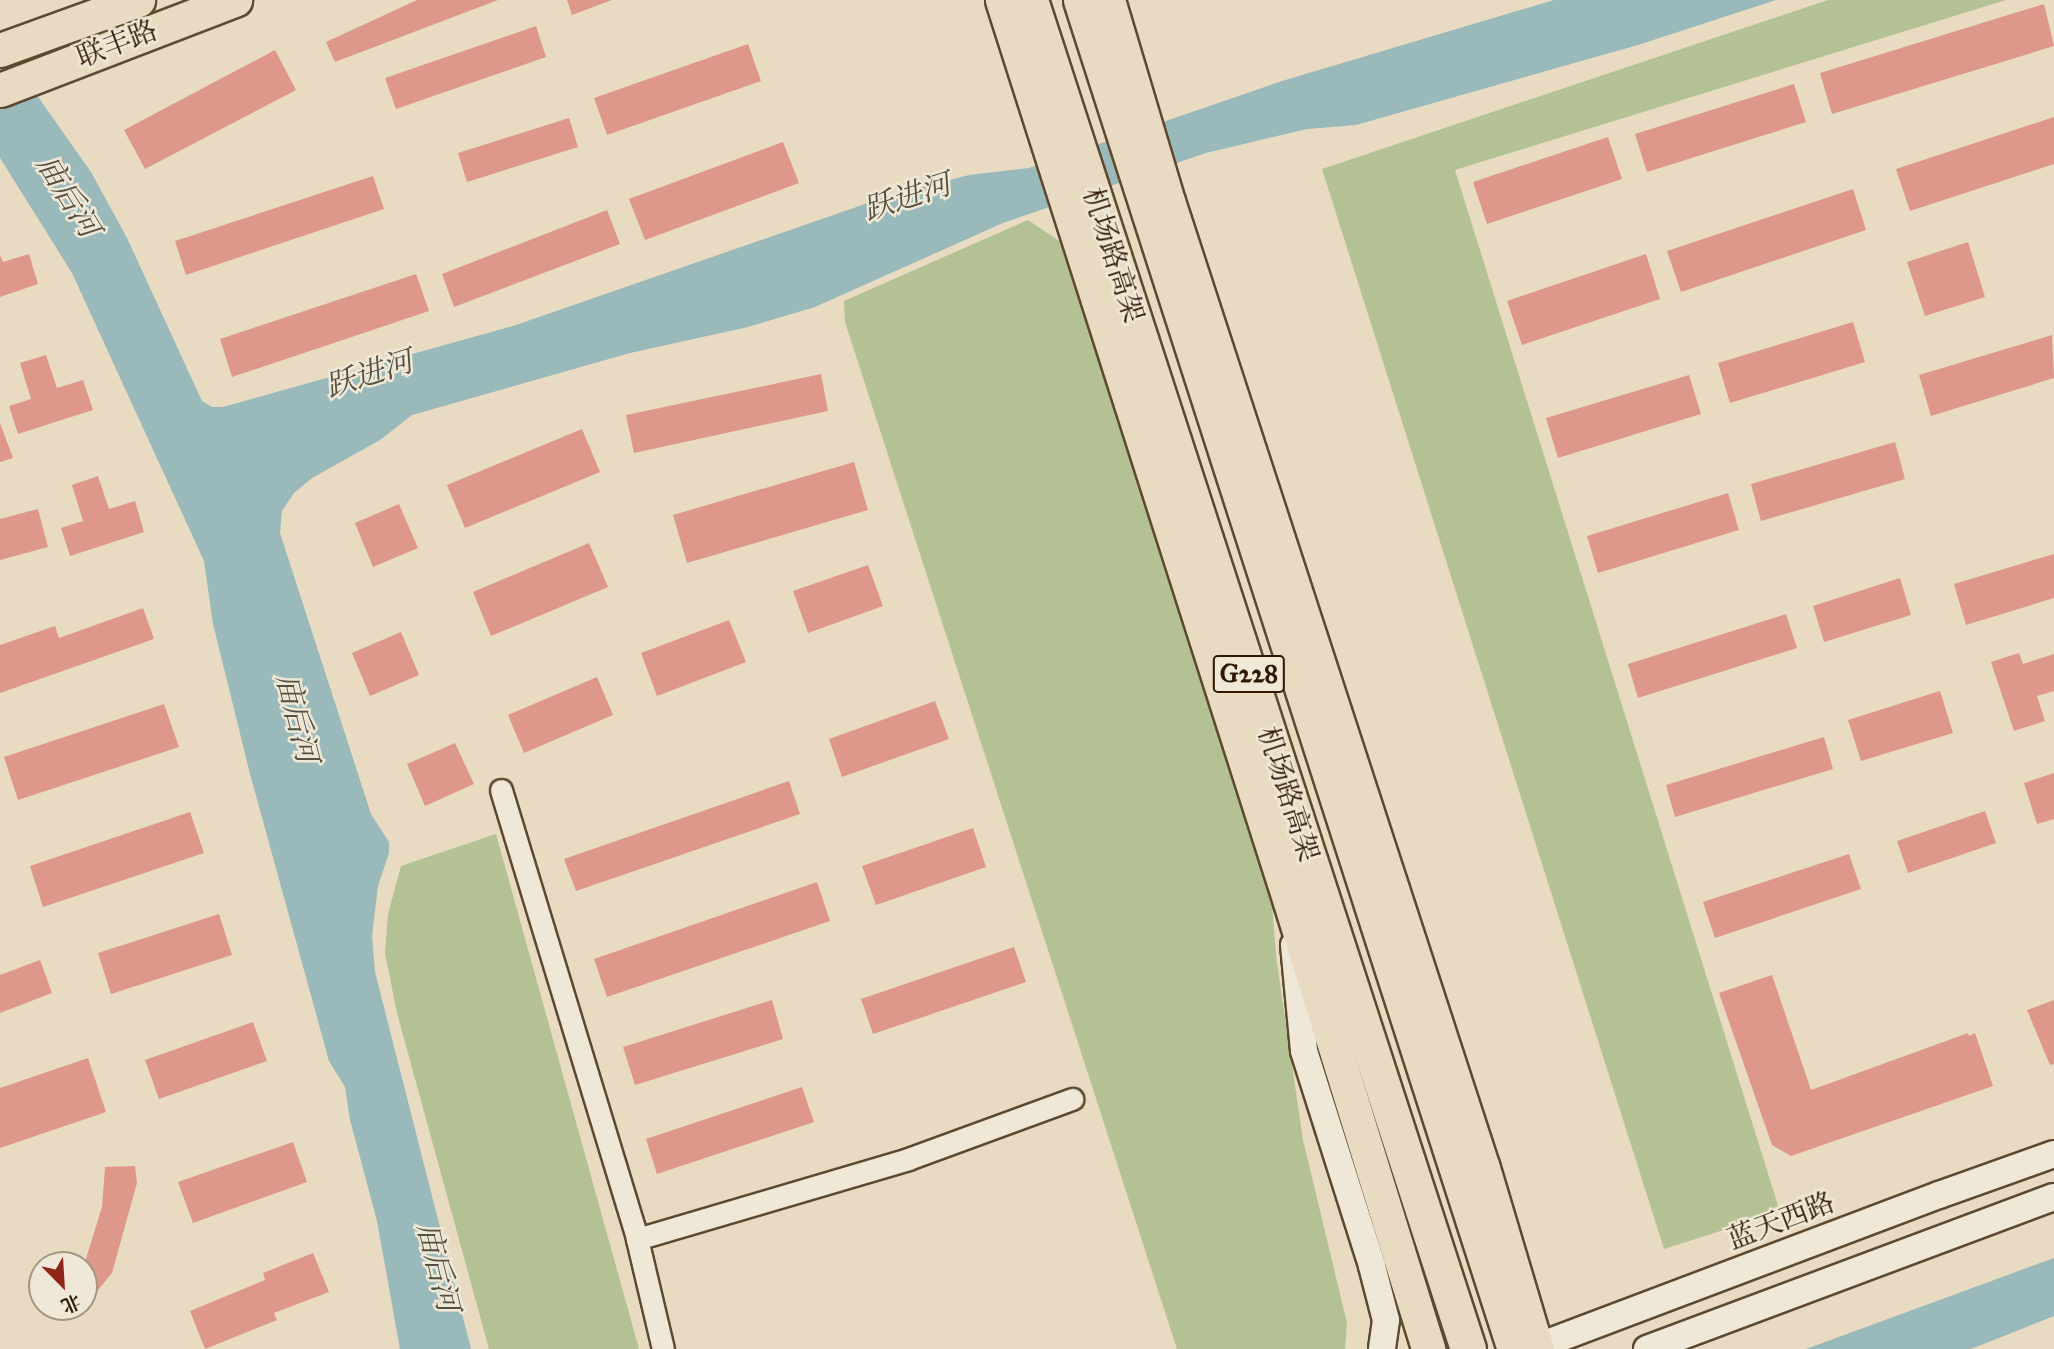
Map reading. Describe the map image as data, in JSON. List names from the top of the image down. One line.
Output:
{"streets":{"highway":["机场路高架","G228"],"main road":["联丰路"],"street":["蓝天西路"]},"crossings":[["机场路高架","蓝天西路"]],"water":["庙后河","跃进河"],"north":"bottom right"}
